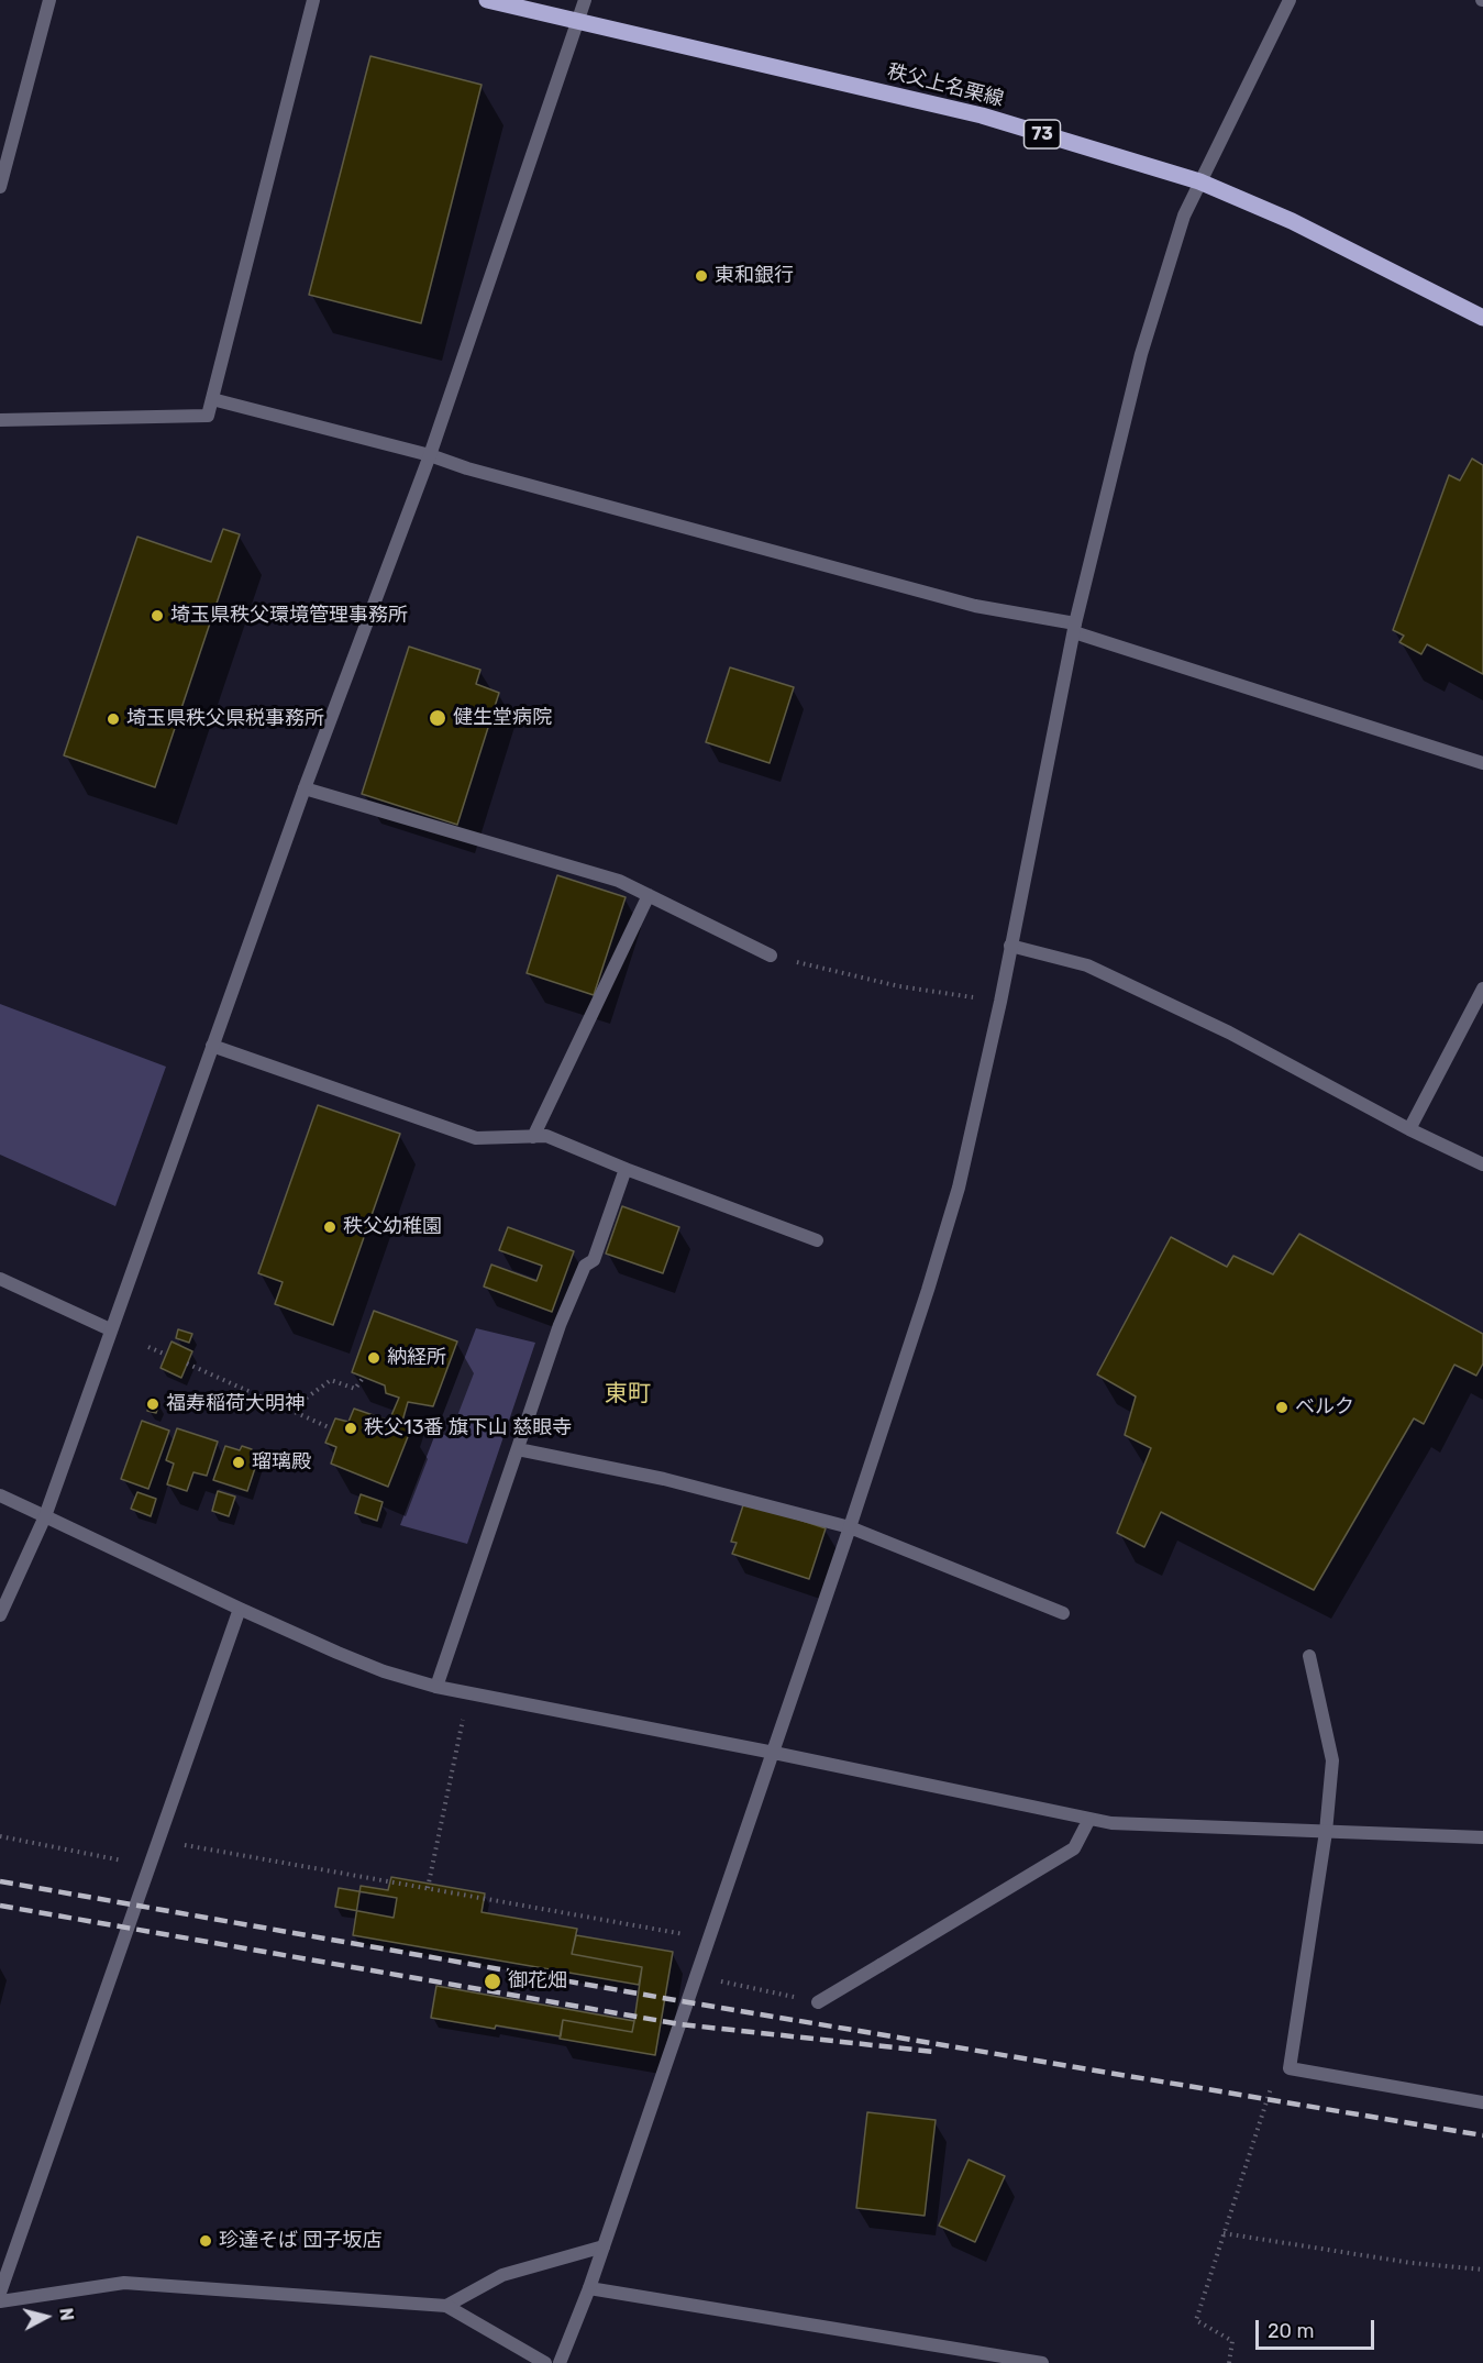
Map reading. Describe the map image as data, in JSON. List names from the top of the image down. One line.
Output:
{"streets":{"main road":["秩父上名栗線","73"]},"districts":["東町"],"places":["東和銀行","埼玉県秩父環境管理事務所","健生堂病院","埼玉県秩父県税事務所","秩父幼稚園","納経所","福寿稲荷大明神","ベルク","秩父13番 旗下山 慈眼寺","瑠璃殿","御花畑","珍達そば 団子坂店"],"scale_bar":"20 m","north":"right"}
